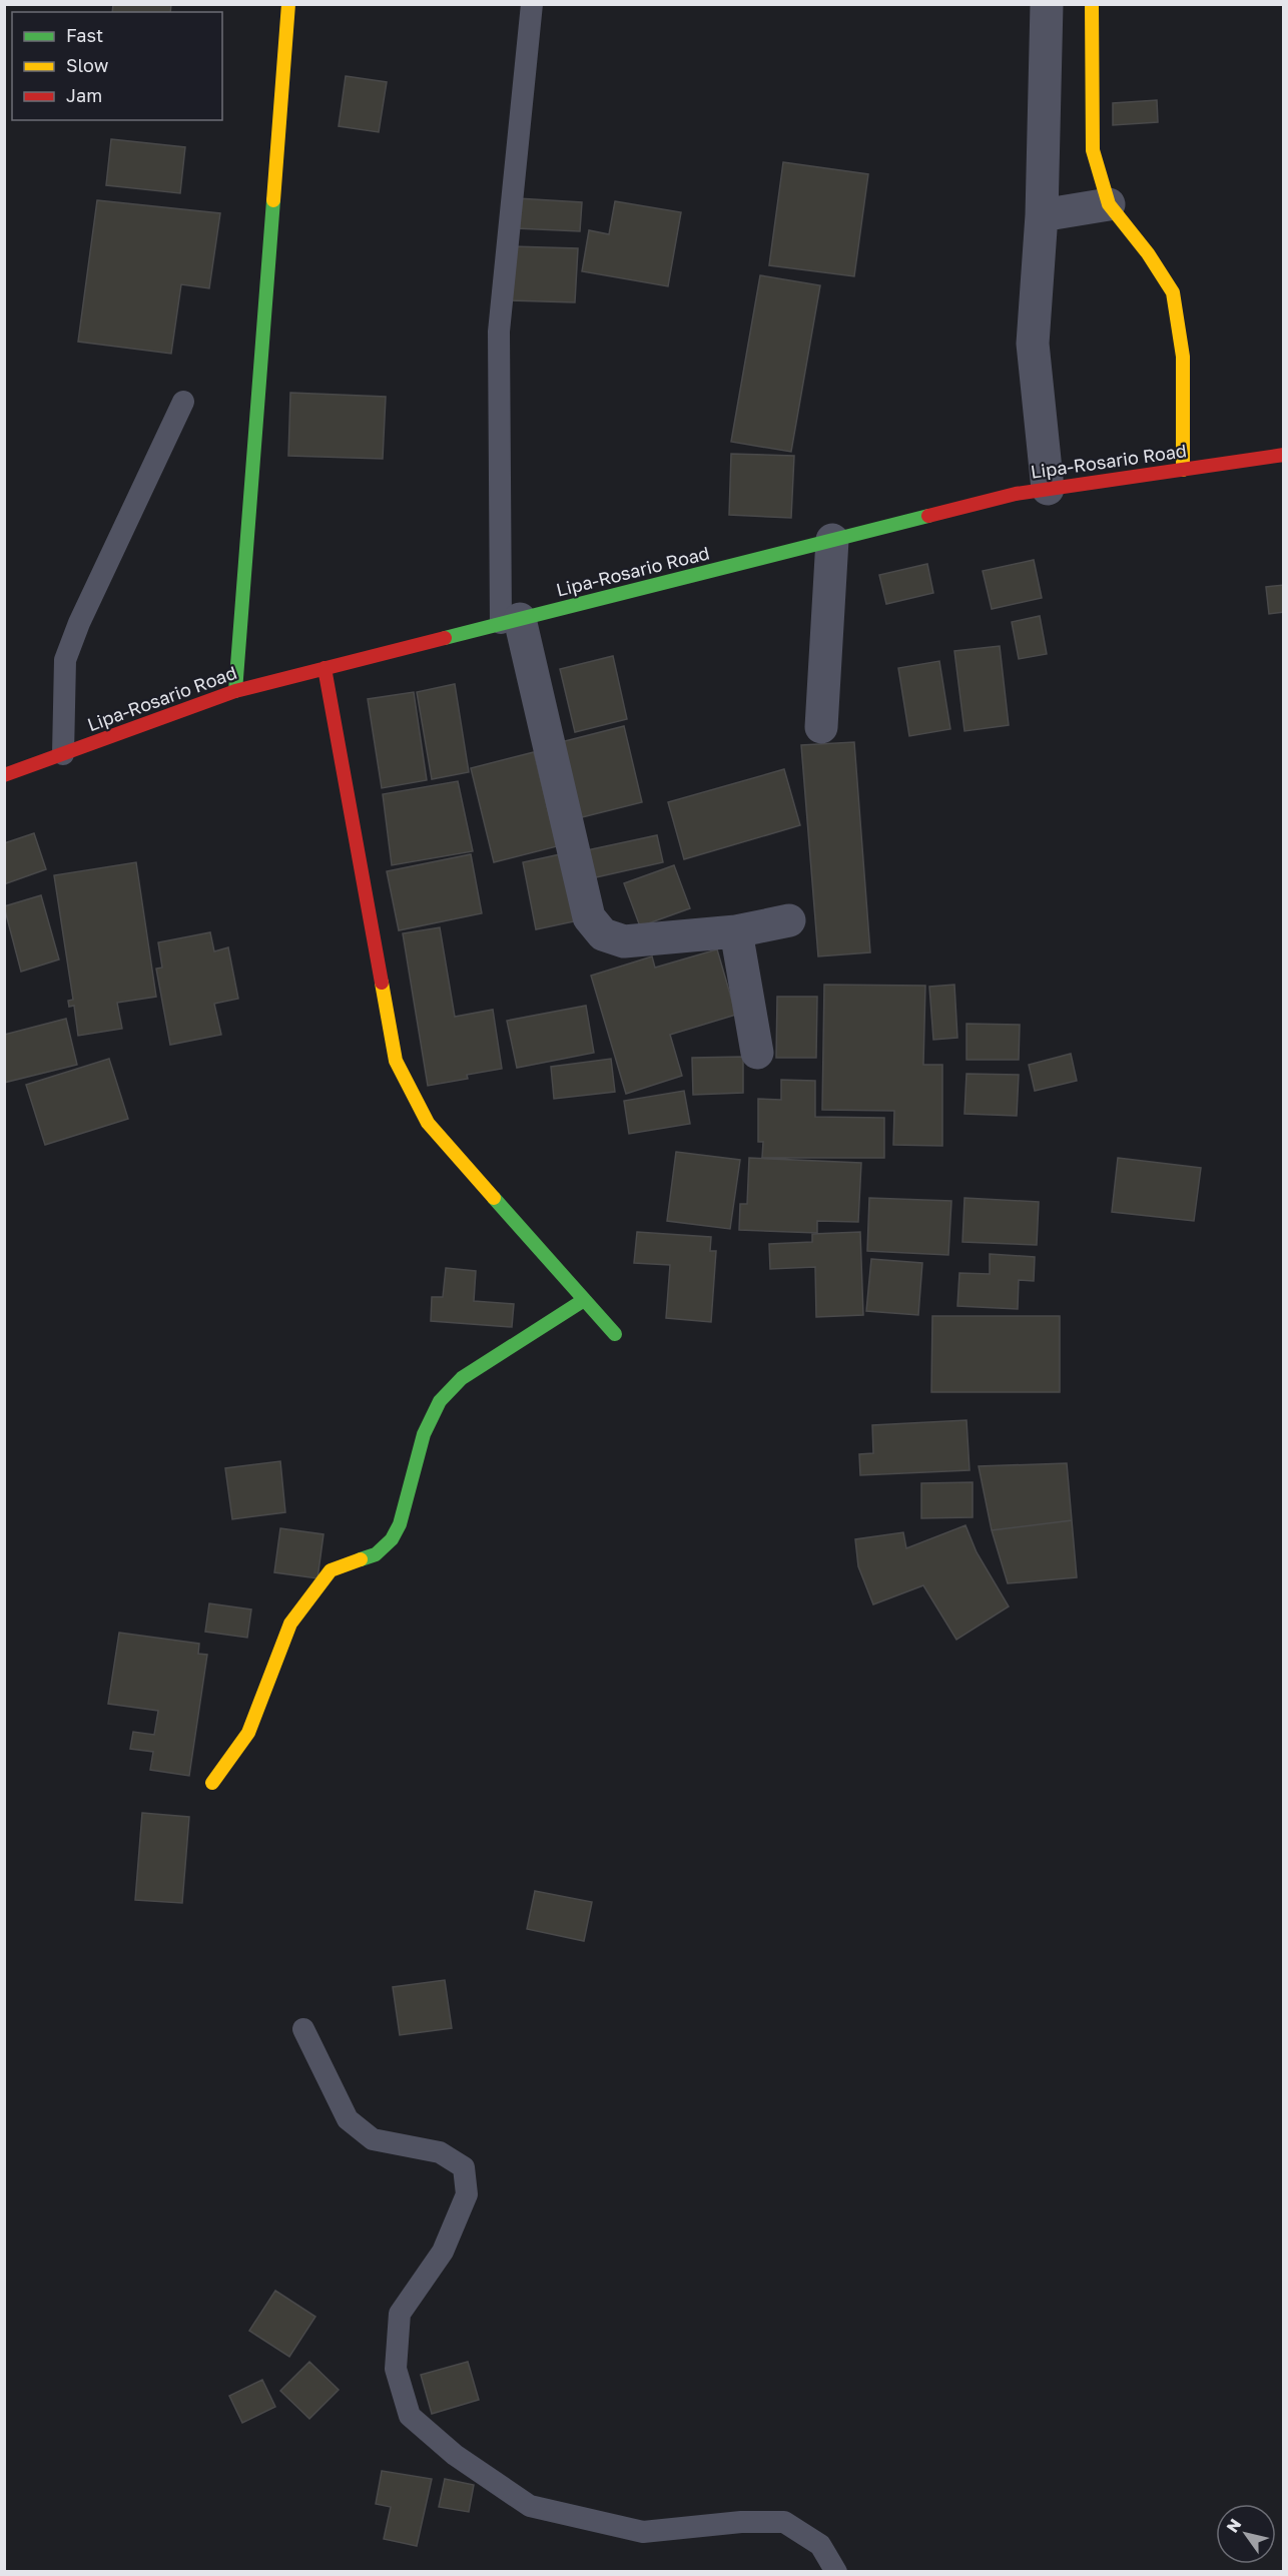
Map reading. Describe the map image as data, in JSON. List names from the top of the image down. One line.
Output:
{"streets":{"street":["Lipa-Rosario Road"]},"legend":["Fast","Slow","Jam"],"north":"top left"}
